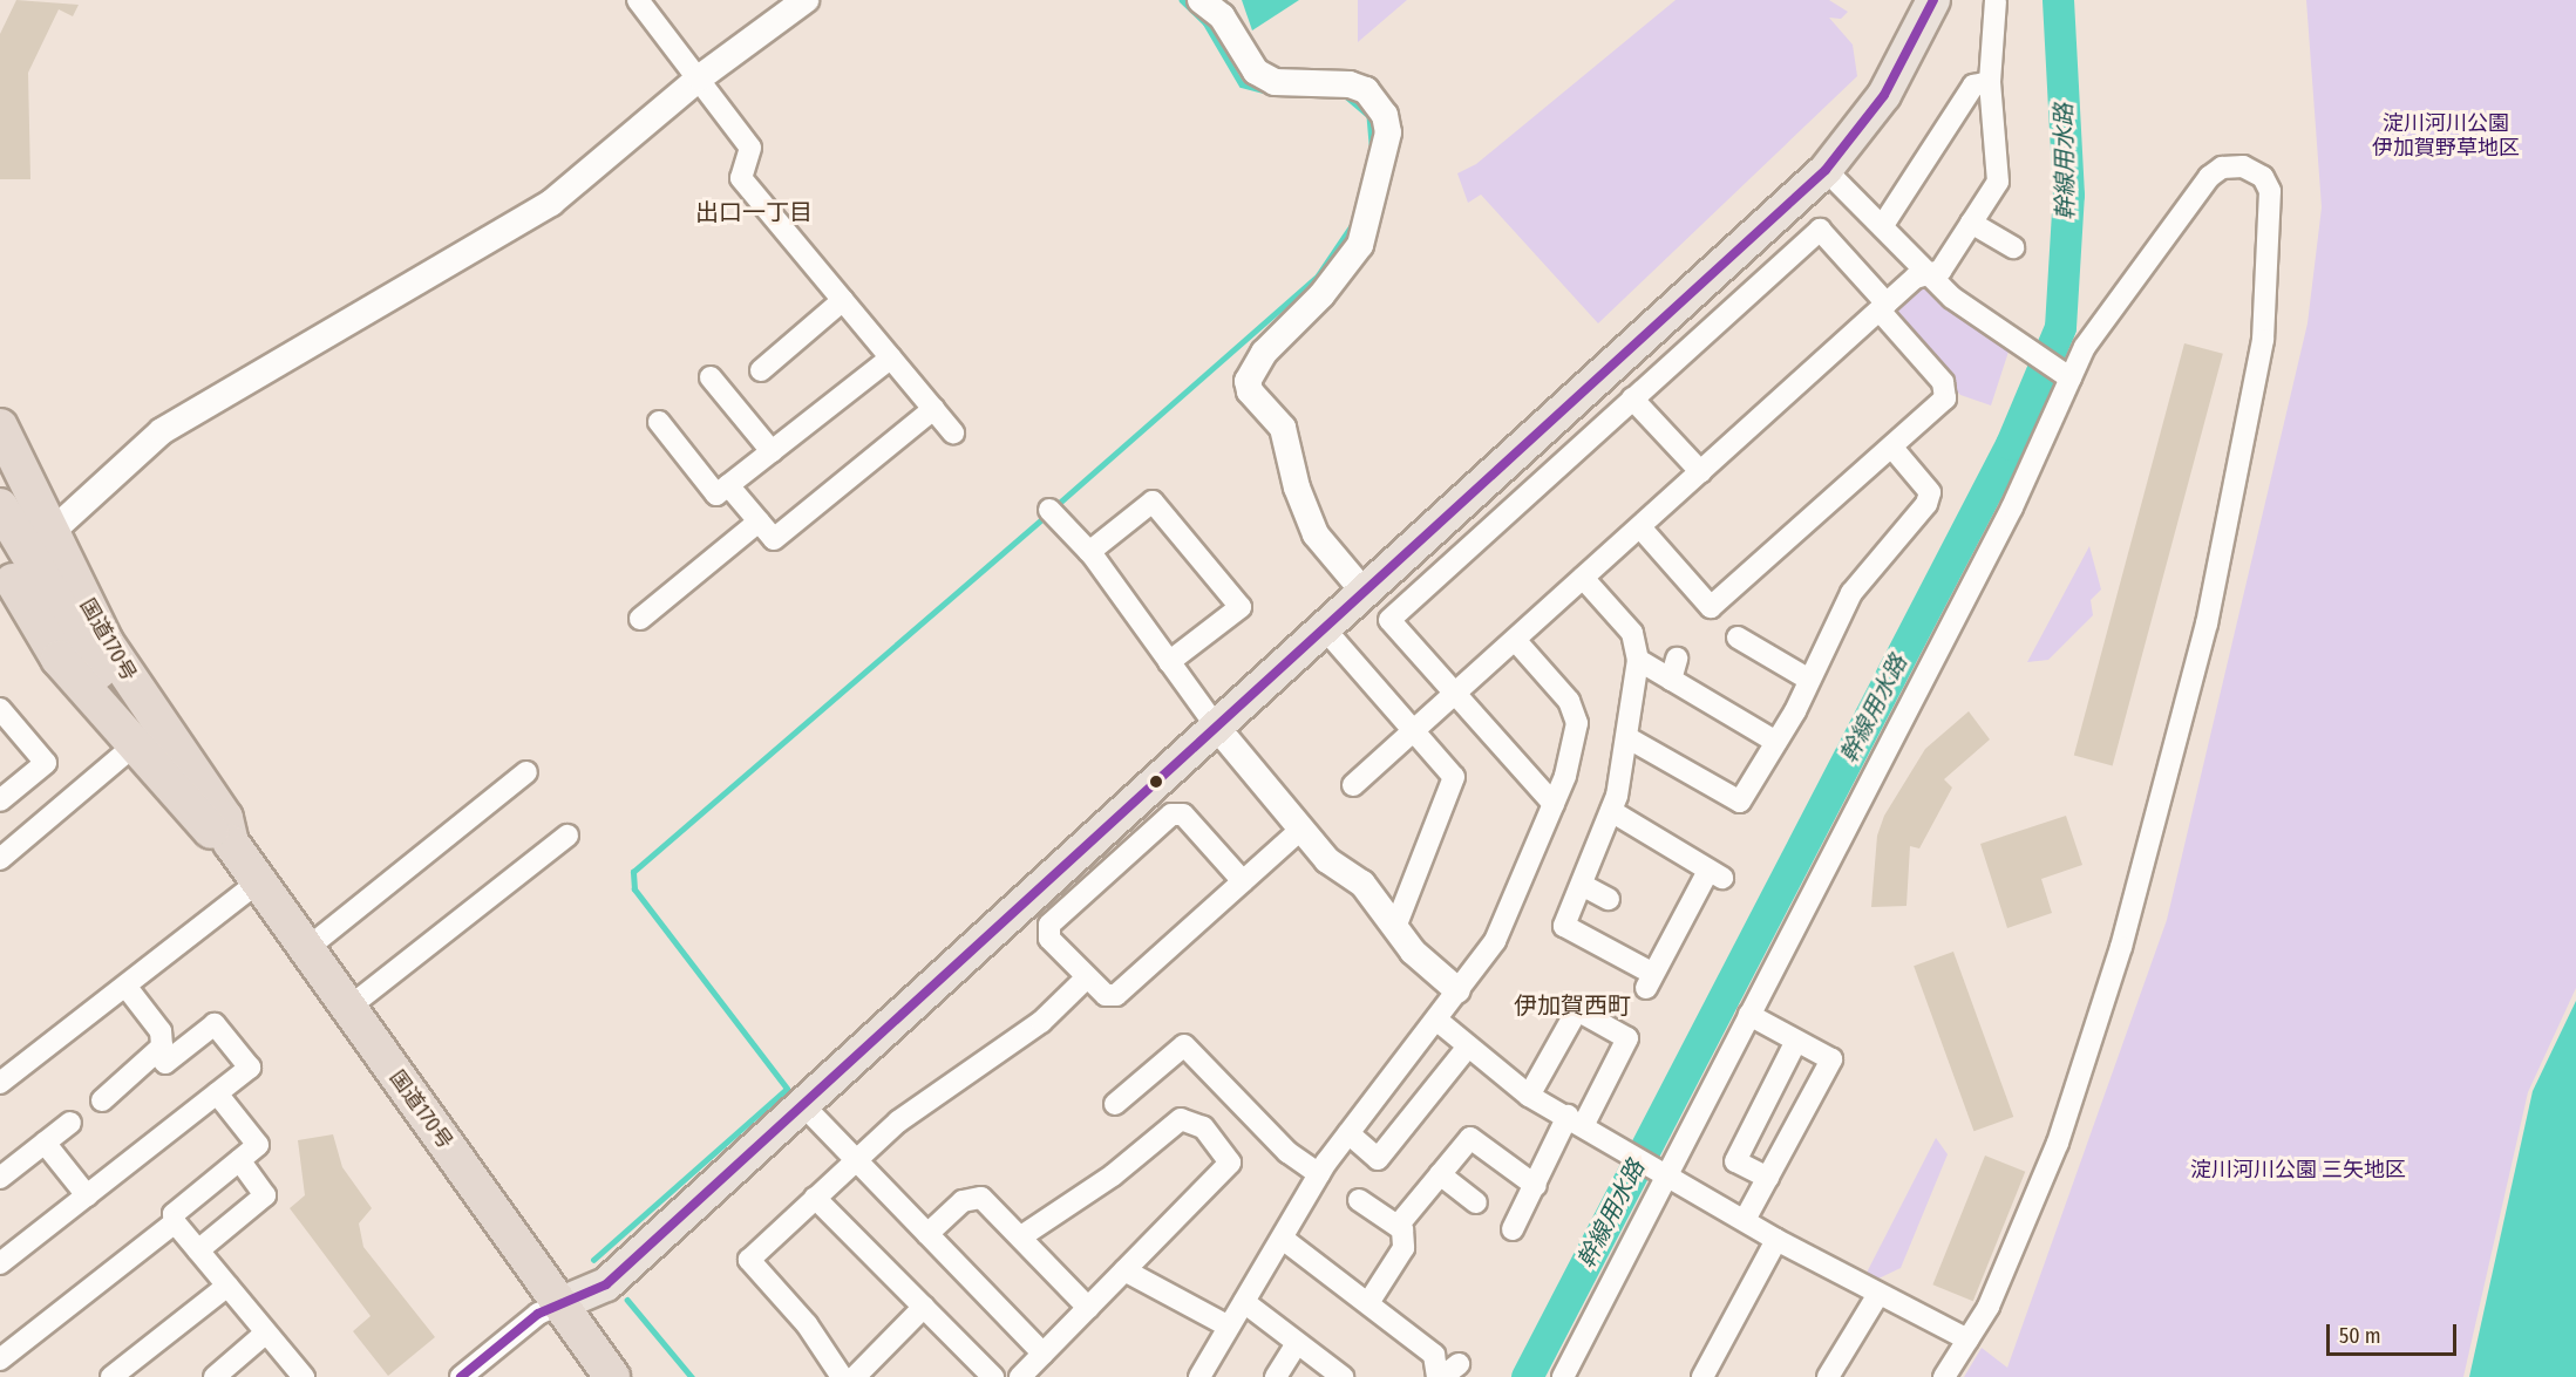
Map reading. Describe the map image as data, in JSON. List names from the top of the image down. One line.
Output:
{"streets":{"highway":["国道170号"]},"districts":["出口一丁目","伊加賀西町"],"water":["幹線用水路"],"parks":["淀川河川公園 伊加賀野草地区","淀川河川公園 三矢地区"],"scale_bar":"50 m"}
